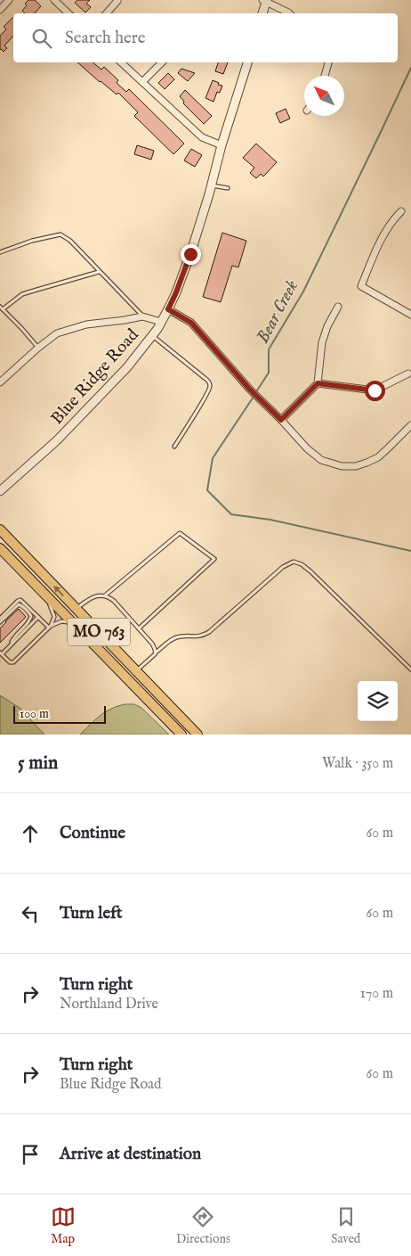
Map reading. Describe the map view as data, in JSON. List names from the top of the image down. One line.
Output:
{"streets":{"main road":["MO 763"],"street":["Blue Ridge Road"]},"water":["Bear Creek"],"scale_bar":"100 m","north":"top left","page":{"search":"Search here","scale":"100 m","heading":["5 min","Walk · 350 m"],"list":[["Continue","60 m"],["Turn left","60 m"],["Turn right","Northland Drive","170 m"],["Turn right","Blue Ridge Road","60 m"],"Arrive at destination"],"nav":["Map","Directions","Saved"]}}
